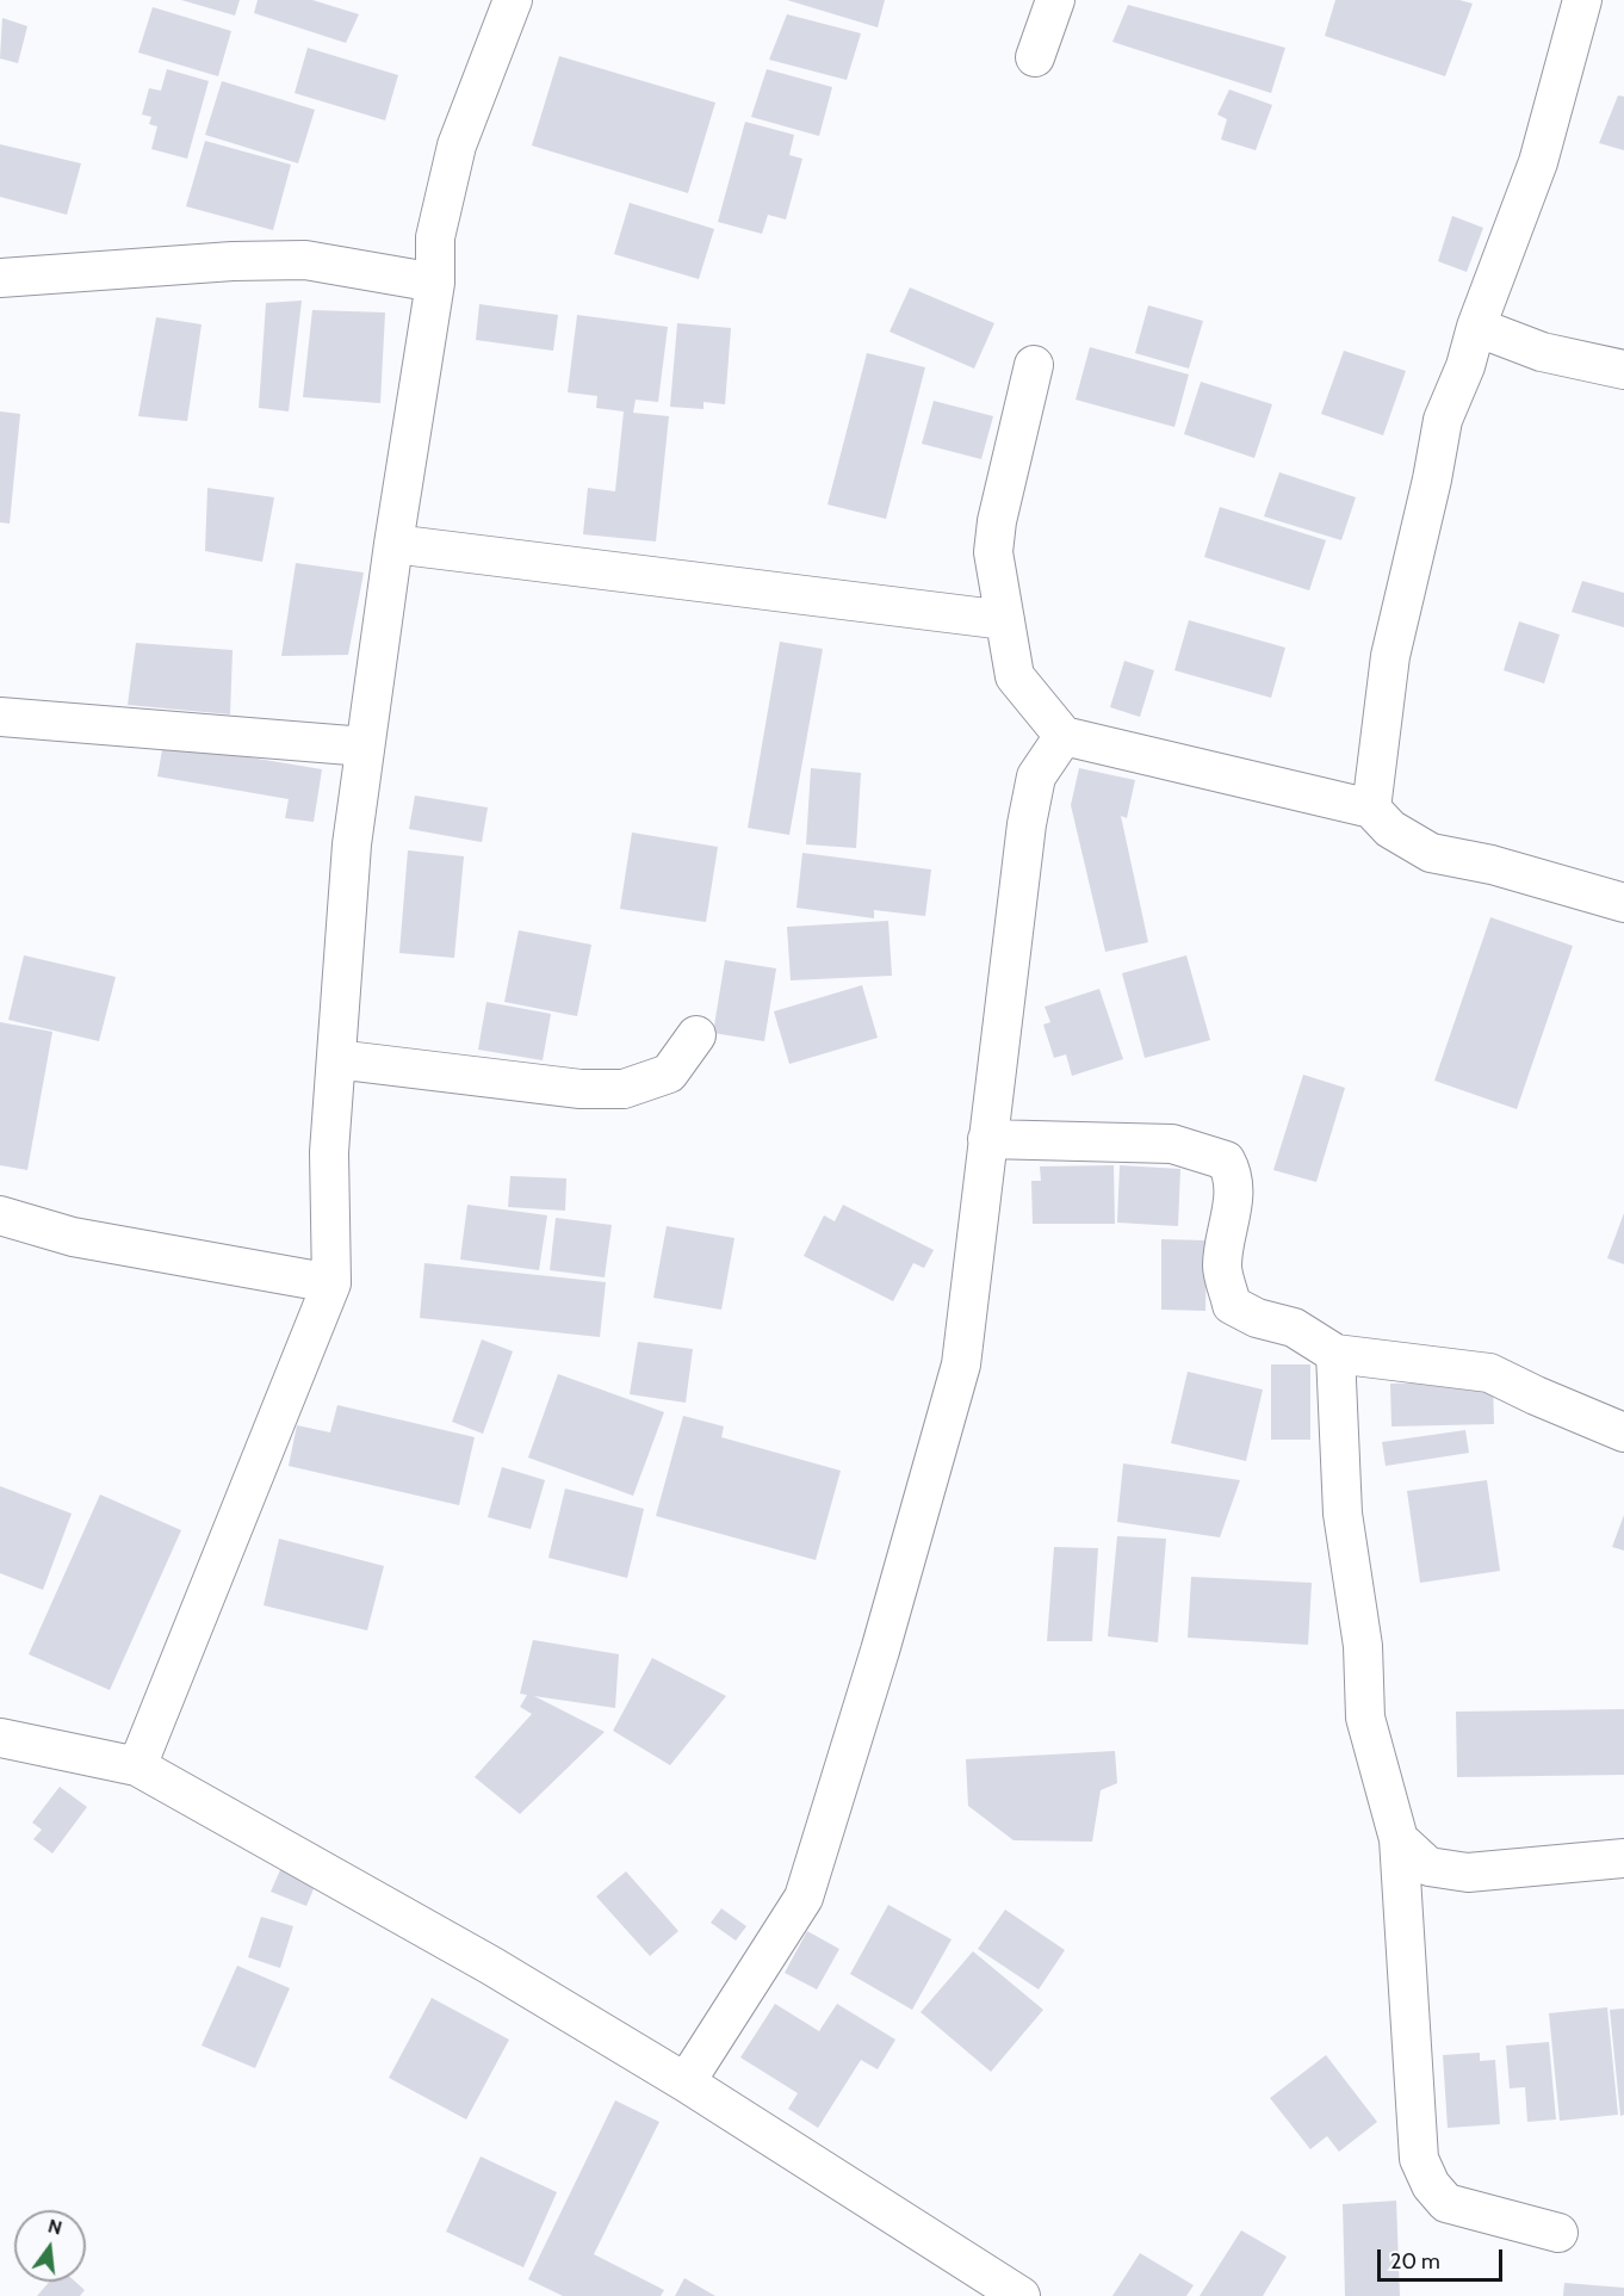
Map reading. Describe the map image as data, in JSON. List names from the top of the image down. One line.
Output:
{"scale_bar":"20 m","north":"top"}
